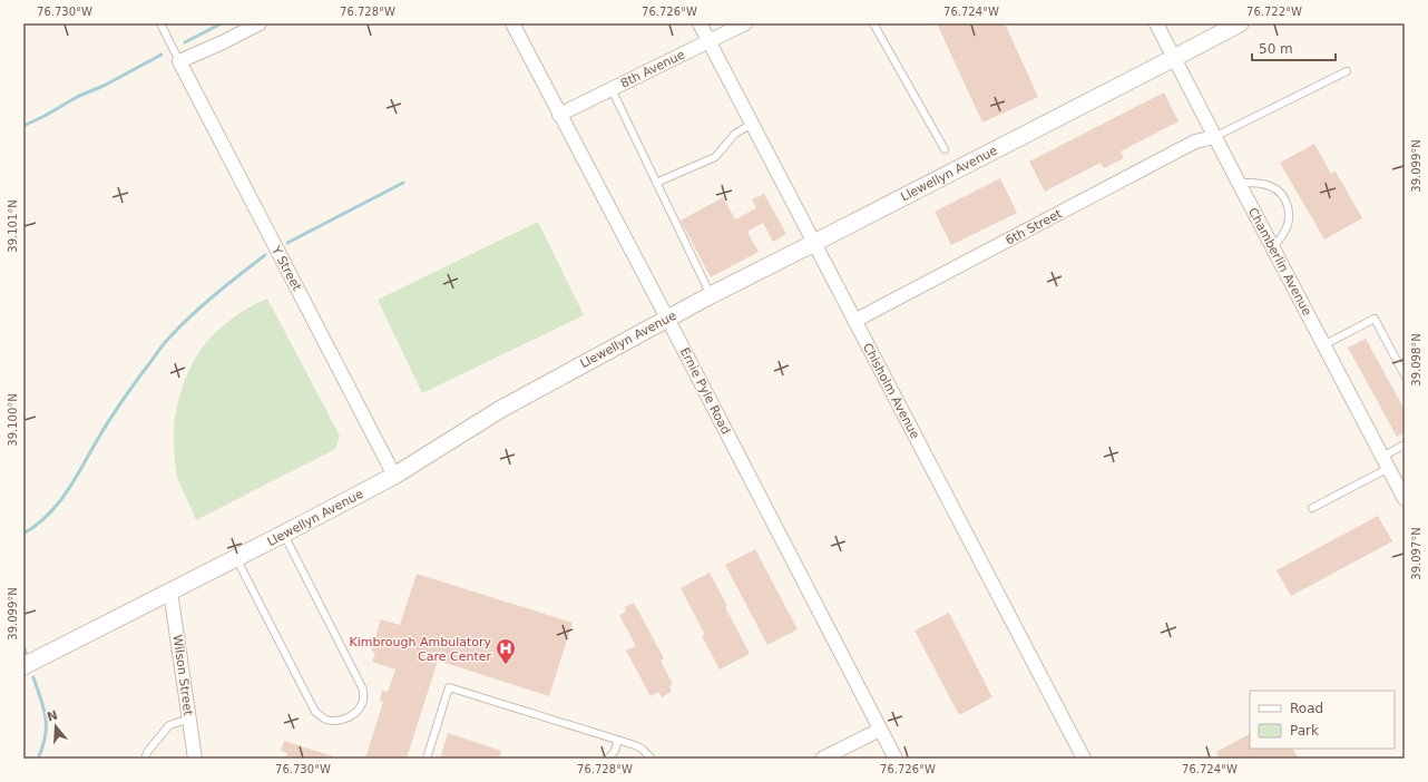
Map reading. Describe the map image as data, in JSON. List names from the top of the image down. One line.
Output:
{"streets":{"street":["8th Avenue","Llewellyn Avenue","6th Street","Chamberlin Avenue","Y Street","Ernie Pyle Road","Chisholm Avenue","Wilson Street"]},"crossings":[["8th Avenue","Ernie Pyle Road"],["8th Avenue","Chisholm Avenue"],["Llewellyn Avenue","Chamberlin Avenue"],["Llewellyn Avenue","Y Street"],["Llewellyn Avenue","Ernie Pyle Road"],["Llewellyn Avenue","Chisholm Avenue"],["Llewellyn Avenue","Wilson Street"],["6th Street","Chamberlin Avenue"],["6th Street","Chisholm Avenue"]],"places":{"hospital":["Kimbrough Ambulatory Care Center"]},"legend":["Road","Park"],"scale_bar":"50 m","north":"top","coordinates":["76.730°W","76.728°W","76.726°W","76.724°W","76.722°W","39.099°N","39.101°N","39.098°N","39.100°N","39.097°N"]}
